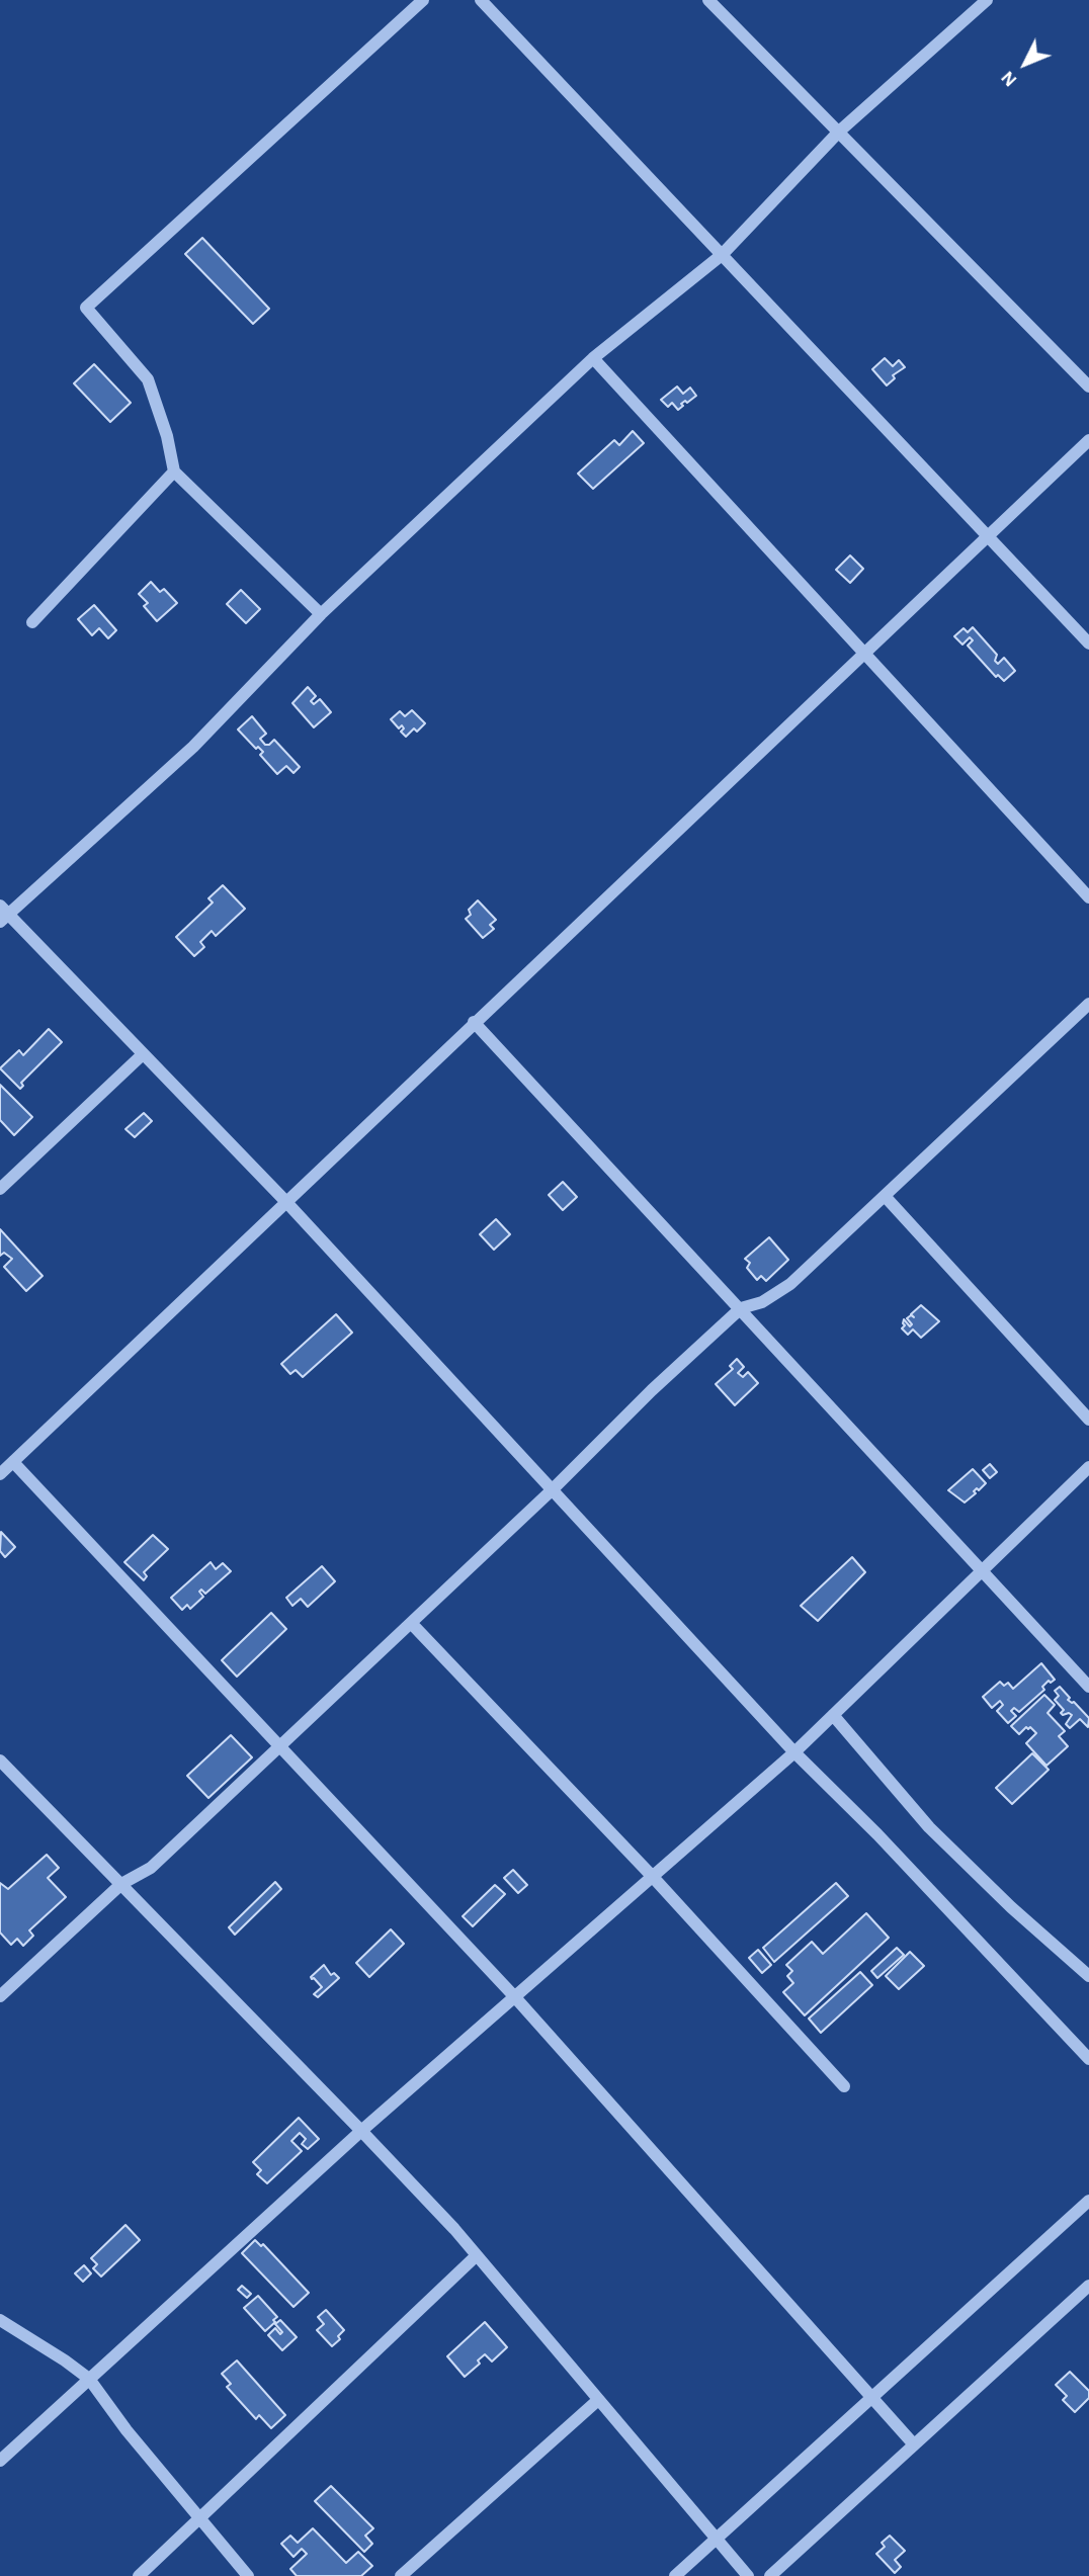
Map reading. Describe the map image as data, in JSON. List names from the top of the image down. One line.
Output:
{"north":"bottom left"}
